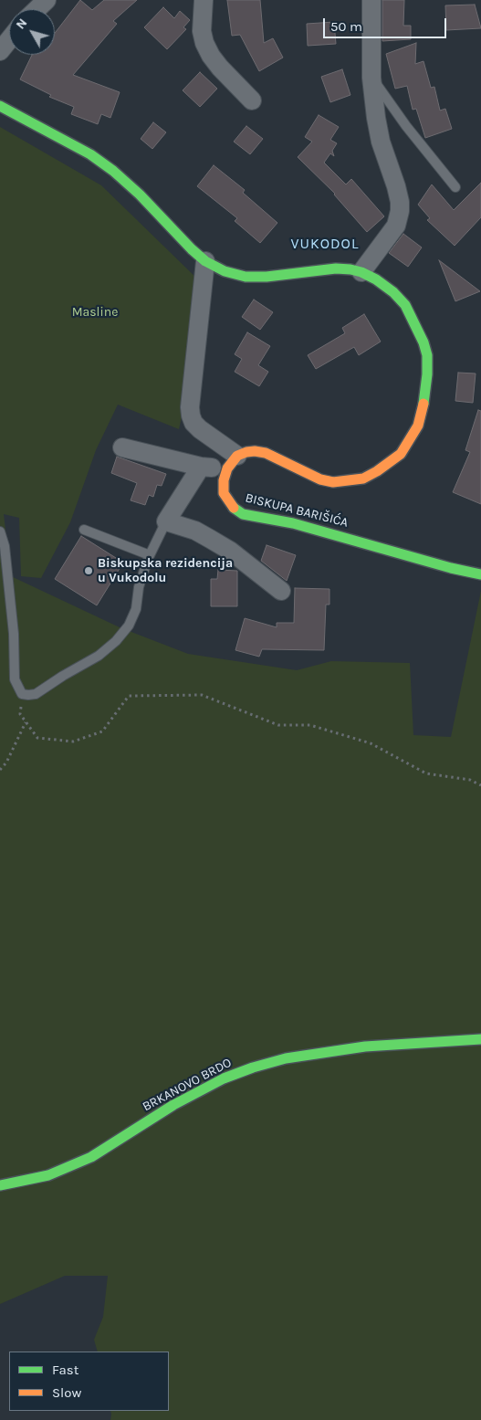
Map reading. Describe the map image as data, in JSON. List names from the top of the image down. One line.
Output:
{"streets":{"main road":["BISKUPA BARIŠIĆA","BRKANOVO BRDO"]},"districts":["VUKODOL"],"parks":["Masline"],"places":["Biskupska rezidencija u Vukodolu"],"legend":["Fast","Slow"],"scale_bar":"50 m","north":"top left"}
